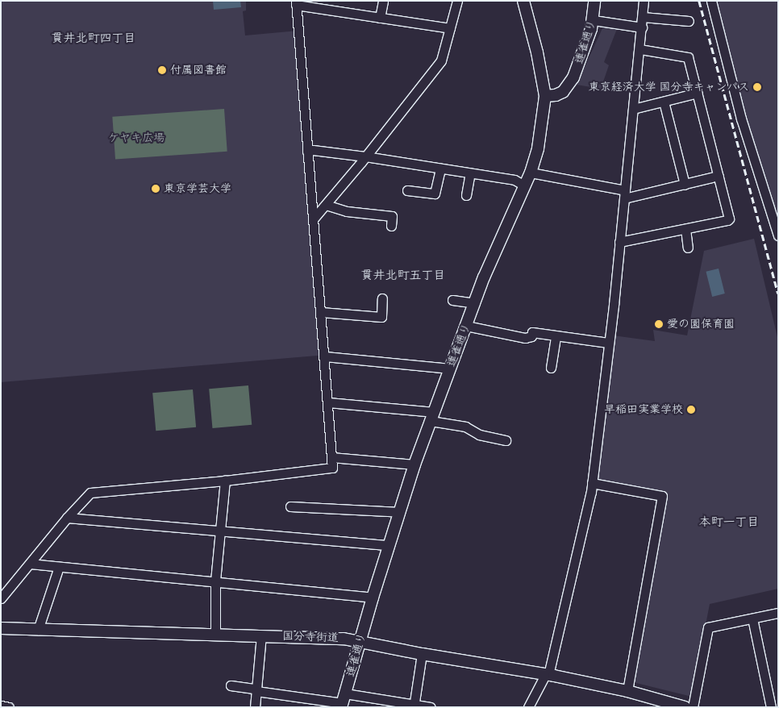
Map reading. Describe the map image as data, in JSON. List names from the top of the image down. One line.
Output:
{"streets":{"main road":["連雀通り","国分寺街道"]},"crossings":[["連雀通り","国分寺街道"]],"districts":["貫井北町四丁目","貫井北町五丁目","本町一丁目"],"parks":["ケヤキ広場"],"places":["付属図書館","東京経済大学 国分寺キャンパス","東京学芸大学","愛の園保育園","早稲田実業学校"]}
